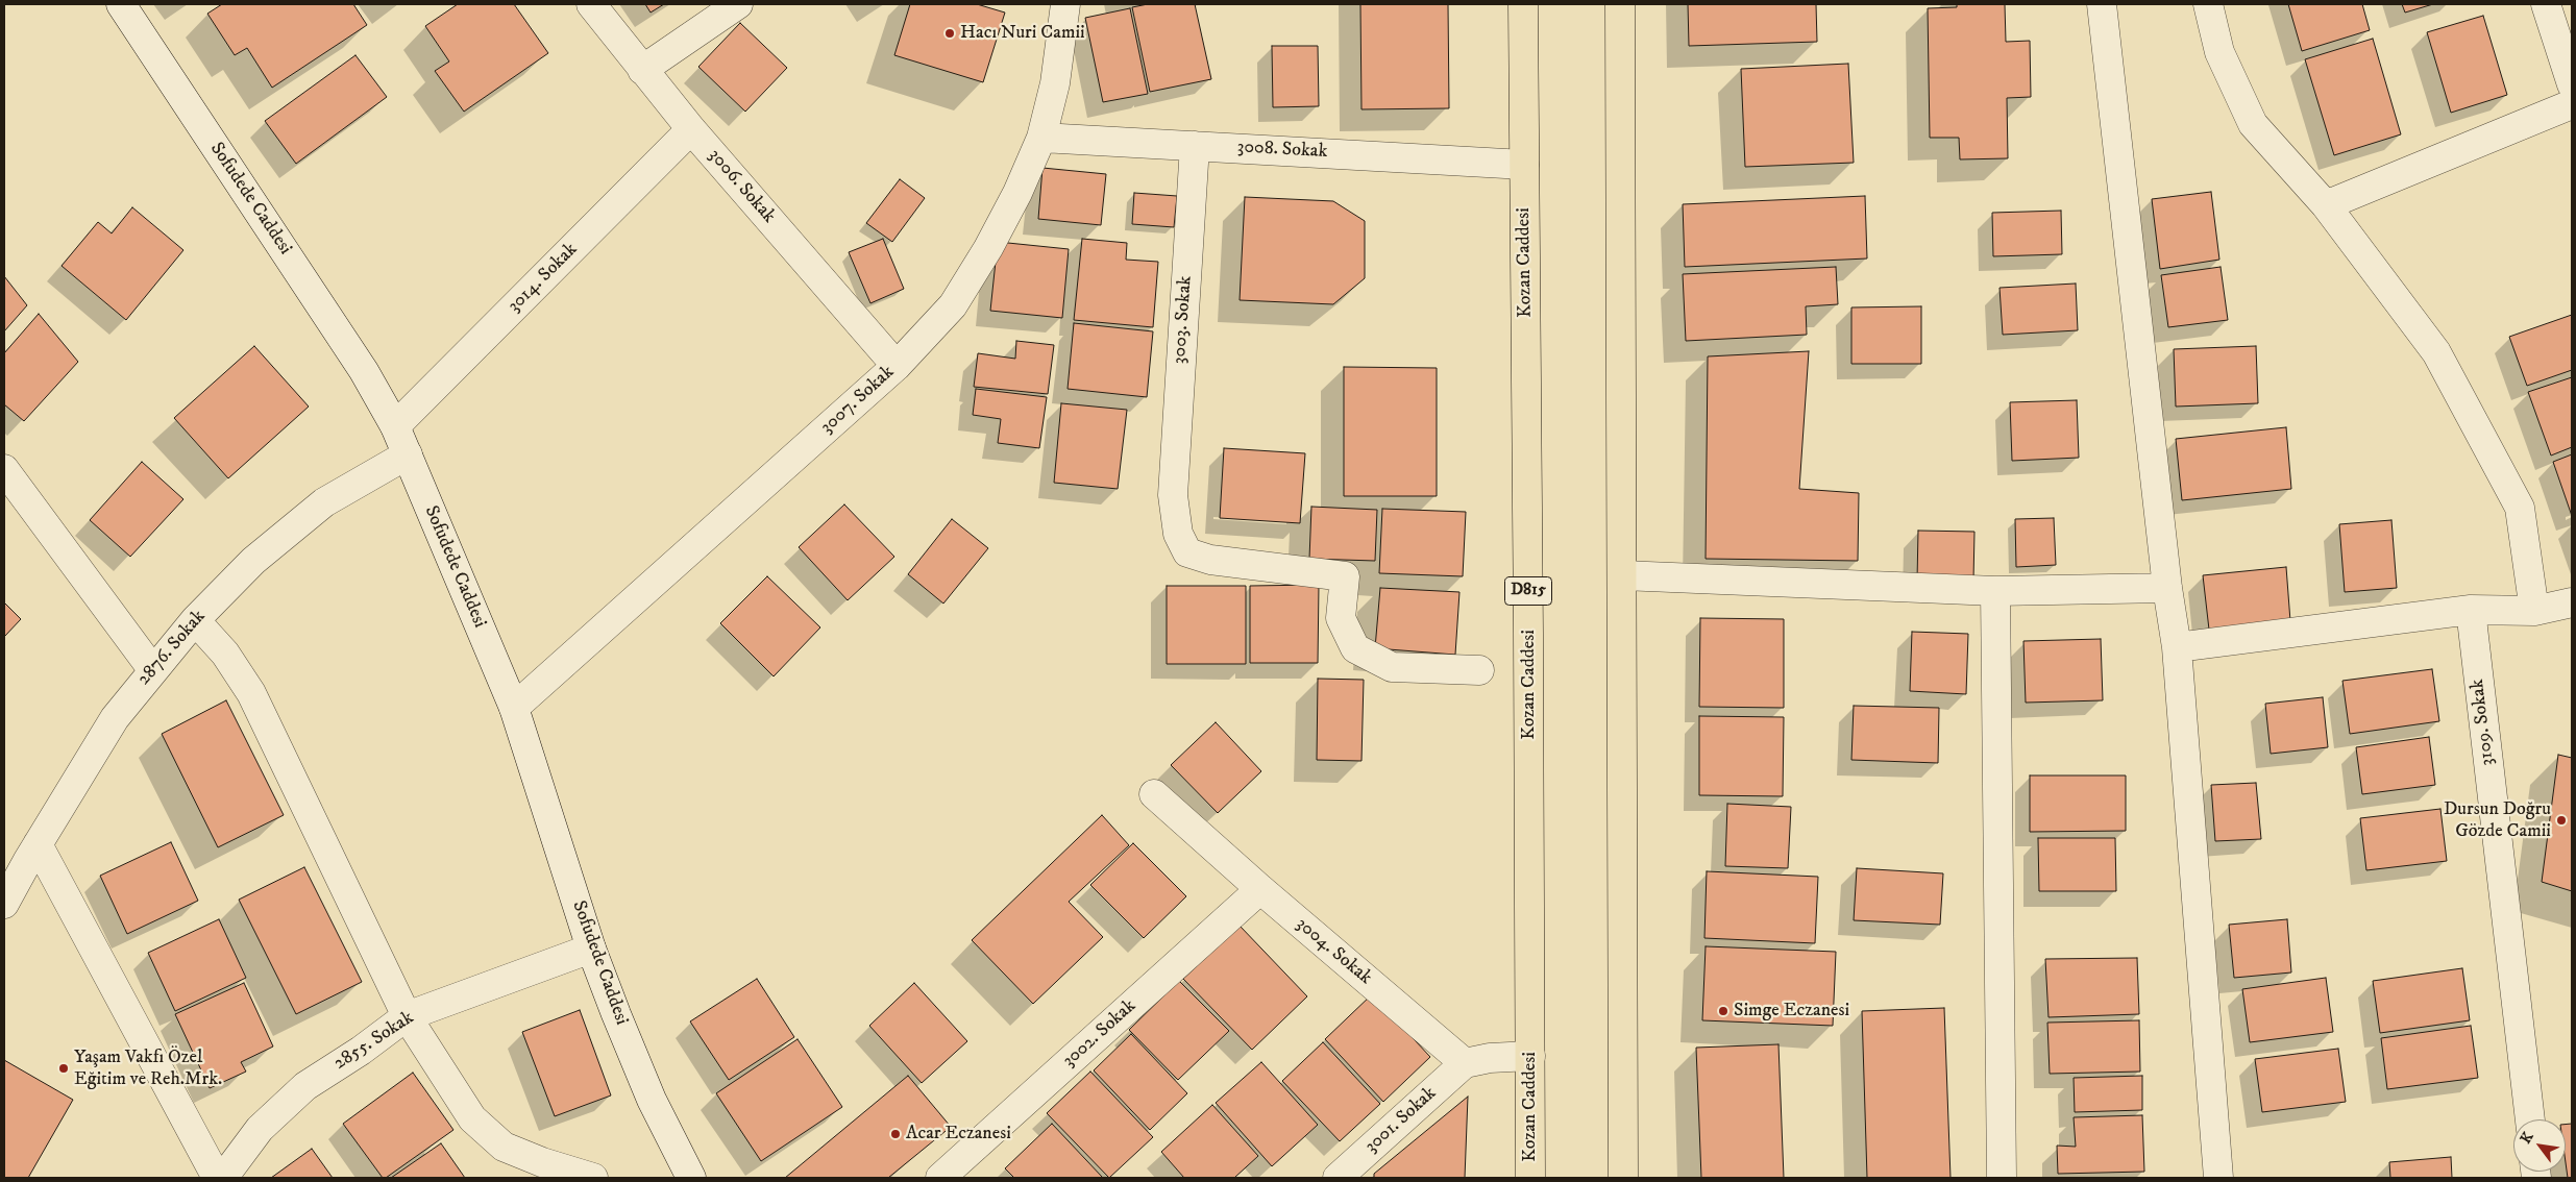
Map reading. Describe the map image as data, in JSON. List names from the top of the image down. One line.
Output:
{"streets":{"highway":["Kozan Caddesi","D815"],"street":["3008. Sokak","3006. Sokak","Sofudede Caddesi","3014. Sokak","3003. Sokak","3007. Sokak","2876. Sokak","3109. Sokak","3004. Sokak","3002. Sokak","2855. Sokak","3001. Sokak"]},"crossings":[["3008. Sokak","Kozan Caddesi"],["3008. Sokak","3003. Sokak"],["3008. Sokak","3007. Sokak"],["3006. Sokak","3014. Sokak"],["3006. Sokak","3007. Sokak"],["Sofudede Caddesi","3014. Sokak"],["Sofudede Caddesi","3007. Sokak"],["Sofudede Caddesi","2876. Sokak"],["Sofudede Caddesi","2855. Sokak"],["3004. Sokak","3002. Sokak"],["3004. Sokak","3001. Sokak"]],"places":["Hacı Nuri Camii","Dursun Doğru Gözde Camii","Simge Eczanesi","Yaşam Vakfı Özel Eğitim ve Reh.Mrk.","Acar Eczanesi"],"north":"top left"}
